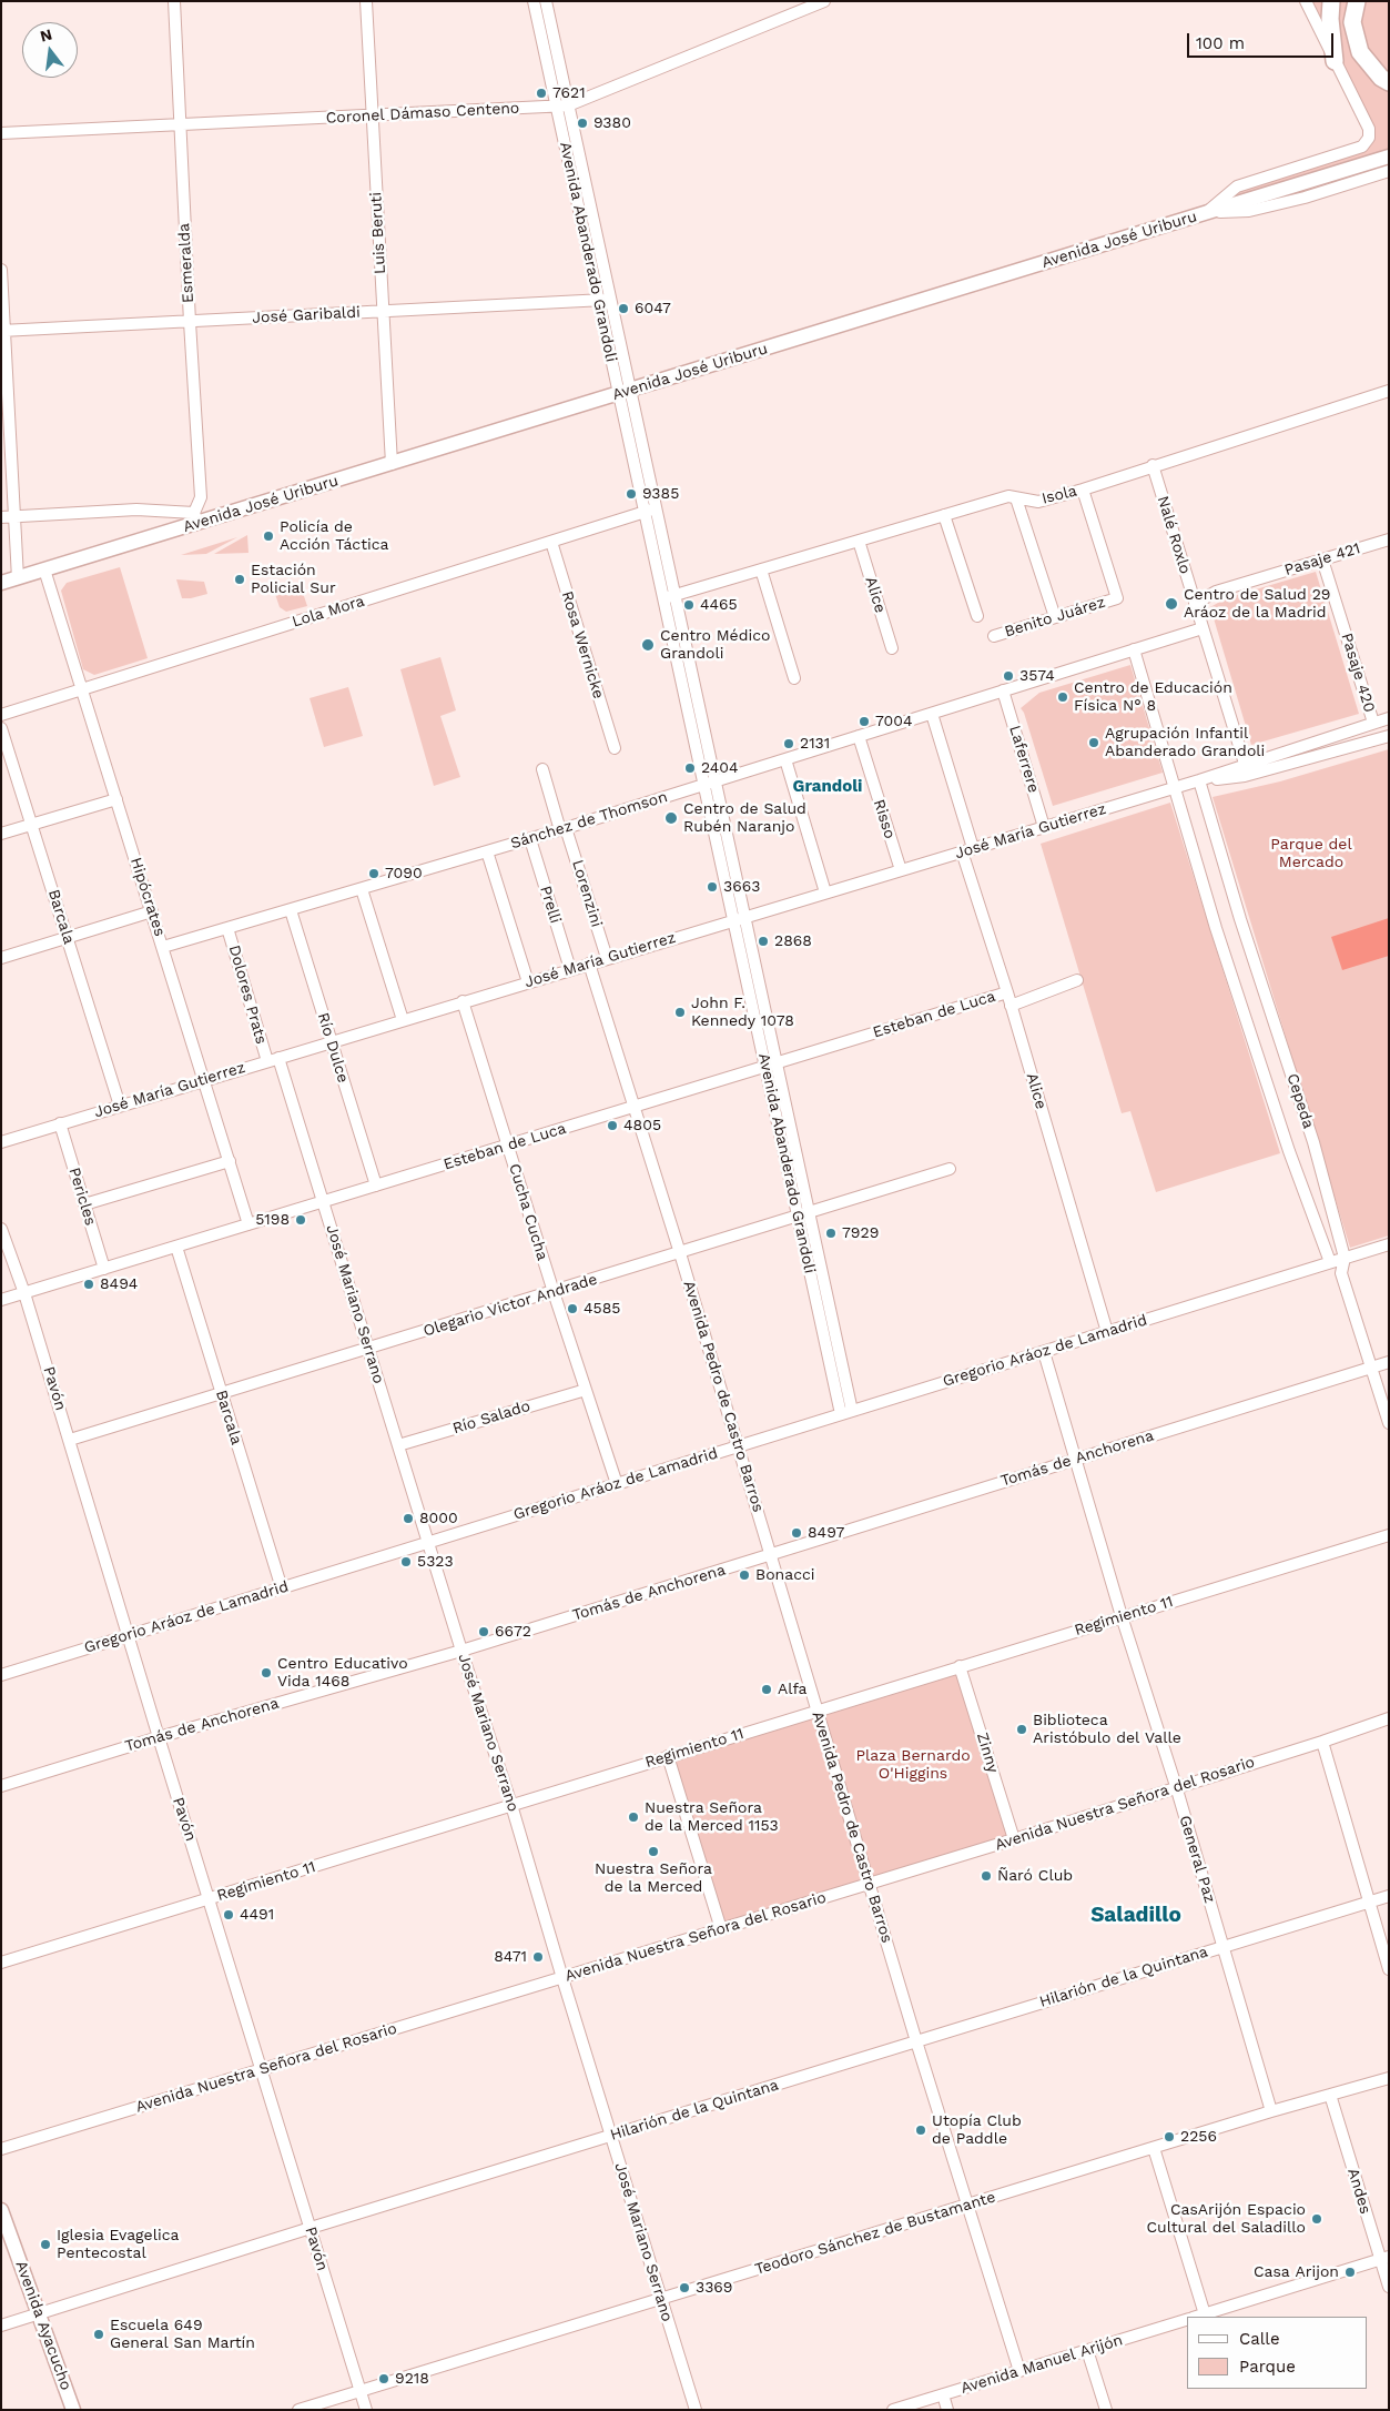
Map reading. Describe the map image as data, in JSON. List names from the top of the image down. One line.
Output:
{"streets":{"main road":["Avenida José Uriburu","Avenida Ayacucho"],"street":["Coronel Dámaso Centeno","Luis Beruti","Avenida Abanderado Grandoli","Esmeralda","José Garibaldi","Isola","Nalé Roxlo","Pasaje 421","Alice","Lola Mora","Benito Juárez","Rosa Wernicke","Pasaje 420","Laferrere","Risso","Sánchez de Thomson","José María Gutierrez","Lorenzini","Hipócrates","Prelli","Barcala","Dolores Prats","Esteban de Luca","Río Dulce","Cepeda","Pericles","Cucha Cucha","José Mariano Serrano","Olegario Victor Andrade","Gregorio Aráoz de Lamadrid","Pavón","Avenida Pedro de Castro Barros","Río Salado","Tomás de Anchorena","Regimiento 11","Zinny","Avenida Nuestra Señora del Rosario","General Paz","Hilarión de la Quintana","Andes","Teodoro Sánchez de Bustamante","Avenida Manuel Arijón"]},"crossings":[["Coronel Dámaso Centeno","Luis Beruti"],["Coronel Dámaso Centeno","Avenida Abanderado Grandoli"],["Coronel Dámaso Centeno","Esmeralda"],["Luis Beruti","Avenida José Uriburu"],["Luis Beruti","José Garibaldi"],["Avenida José Uriburu","Avenida Abanderado Grandoli"],["Avenida José Uriburu","Esmeralda"],["Avenida José Uriburu","Hipócrates"],["Avenida Abanderado Grandoli","José Garibaldi"],["Avenida Abanderado Grandoli","Isola"],["Avenida Abanderado Grandoli","Lola Mora"],["Avenida Abanderado Grandoli","Sánchez de Thomson"],["Avenida Abanderado Grandoli","José María Gutierrez"],["Avenida Abanderado Grandoli","Esteban de Luca"],["Avenida Abanderado Grandoli","Olegario Victor Andrade"],["Avenida Abanderado Grandoli","Gregorio Aráoz de Lamadrid"],["Esmeralda","José Garibaldi"],["Isola","Nalé Roxlo"],["Isola","Alice"],["Isola","Benito Juárez"],["Nalé Roxlo","Pasaje 421"],["Nalé Roxlo","Sánchez de Thomson"],["Nalé Roxlo","José María Gutierrez"],["Pasaje 421","Pasaje 420"],["Alice","Sánchez de Thomson"],["Alice","José María Gutierrez"],["Alice","Esteban de Luca"],["Alice","Gregorio Aráoz de Lamadrid"],["Lola Mora","Rosa Wernicke"],["Lola Mora","Hipócrates"],["Pasaje 420","José María Gutierrez"],["Laferrere","Sánchez de Thomson"],["Laferrere","José María Gutierrez"],["Risso","Sánchez de Thomson"],["Risso","José María Gutierrez"],["Sánchez de Thomson","Lorenzini"],["Sánchez de Thomson","Hipócrates"],["Sánchez de Thomson","Prelli"],["Sánchez de Thomson","Dolores Prats"],["Sánchez de Thomson","Río Dulce"],["Sánchez de Thomson","Cepeda"],["José María Gutierrez","Lorenzini"],["José María Gutierrez","Hipócrates"],["José María Gutierrez","Prelli"],["José María Gutierrez","Barcala"],["José María Gutierrez","Dolores Prats"],["José María Gutierrez","Río Dulce"],["José María Gutierrez","Cepeda"],["José María Gutierrez","Pericles"],["José María Gutierrez","Cucha Cucha"],["José María Gutierrez","José Mariano Serrano"],["José María Gutierrez","Avenida Pedro de Castro Barros"],["Hipócrates","Esteban de Luca"],["Barcala","Esteban de Luca"],["Barcala","Olegario Victor Andrade"],["Barcala","Gregorio Aráoz de Lamadrid"],["Dolores Prats","José Mariano Serrano"],["Esteban de Luca","Río Dulce"],["Esteban de Luca","Pericles"],["Esteban de Luca","Cucha Cucha"],["Esteban de Luca","José Mariano Serrano"],["Esteban de Luca","Pavón"],["Esteban de Luca","Avenida Pedro de Castro Barros"],["Cepeda","Gregorio Aráoz de Lamadrid"],["Cepeda","Tomás de Anchorena"],["Cucha Cucha","Olegario Victor Andrade"],["Cucha Cucha","Gregorio Aráoz de Lamadrid"],["Cucha Cucha","Río Salado"],["José Mariano Serrano","Olegario Victor Andrade"],["José Mariano Serrano","Gregorio Aráoz de Lamadrid"],["José Mariano Serrano","Río Salado"],["José Mariano Serrano","Tomás de Anchorena"],["José Mariano Serrano","Regimiento 11"],["José Mariano Serrano","Avenida Nuestra Señora del Rosario"],["José Mariano Serrano","Hilarión de la Quintana"],["José Mariano Serrano","Teodoro Sánchez de Bustamante"],["Olegario Victor Andrade","Pavón"],["Olegario Victor Andrade","Avenida Pedro de Castro Barros"],["Gregorio Aráoz de Lamadrid","Pavón"],["Gregorio Aráoz de Lamadrid","Avenida Pedro de Castro Barros"],["Gregorio Aráoz de Lamadrid","General Paz"],["Pavón","Tomás de Anchorena"],["Pavón","Regimiento 11"],["Pavón","Avenida Nuestra Señora del Rosario"],["Pavón","Hilarión de la Quintana"],["Pavón","Teodoro Sánchez de Bustamante"],["Avenida Pedro de Castro Barros","Tomás de Anchorena"],["Avenida Pedro de Castro Barros","Regimiento 11"],["Avenida Pedro de Castro Barros","Avenida Nuestra Señora del Rosario"],["Avenida Pedro de Castro Barros","Hilarión de la Quintana"],["Avenida Pedro de Castro Barros","Teodoro Sánchez de Bustamante"],["Avenida Pedro de Castro Barros","Avenida Manuel Arijón"],["Tomás de Anchorena","General Paz"],["Regimiento 11","Zinny"],["Regimiento 11","General Paz"],["Zinny","Avenida Nuestra Señora del Rosario"],["Avenida Nuestra Señora del Rosario","General Paz"],["General Paz","Hilarión de la Quintana"],["General Paz","Teodoro Sánchez de Bustamante"],["Hilarión de la Quintana","Avenida Ayacucho"],["Andes","Teodoro Sánchez de Bustamante"],["Andes","Avenida Manuel Arijón"]],"districts":["Grandoli","Saladillo"],"parks":["Parque del Mercado","Plaza Bernardo O'Higgins"],"places":["7621","9380","6047","9385","Policía de Acción Táctica","Estación Policial Sur","Centro de Salud 29 Aráoz de la Madrid","4465","Centro Médico Grandoli","3574","Centro de Educación Física N° 8","7004","Agrupación Infantil Abanderado Grandoli","2131","2404","Centro de Salud Rubén Naranjo","7090","3663","2868","John F. Kennedy 1078","4805","5198","7929","8494","4585","8000","8497","5323","Bonacci","6672","Centro Educativo Vida 1468","Alfa","Biblioteca Aristóbulo del Valle","Nuestra Señora de la Merced 1153","Nuestra Señora de la Merced","Ñaró Club","4491","8471","Utopía Club de Paddle","2256","CasArijón Espacio Cultural del Saladillo","Iglesia Evagelica Pentecostal","Casa Arijon","3369","Escuela 649 General San Martín","9218"],"legend":["Calle","Parque"],"scale_bar":"100 m","north":"top"}
